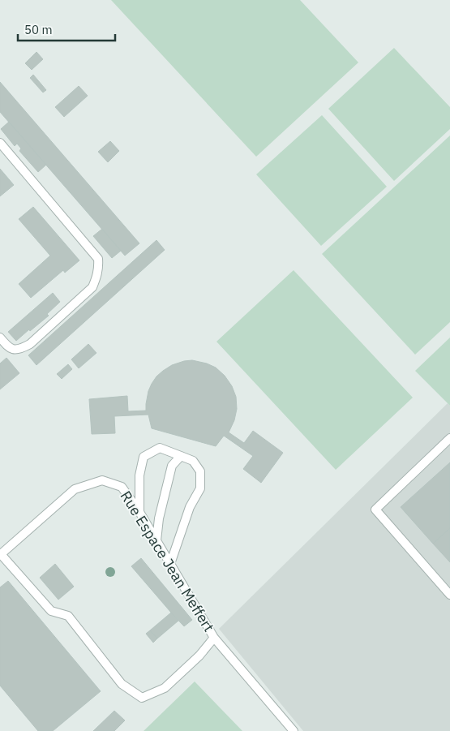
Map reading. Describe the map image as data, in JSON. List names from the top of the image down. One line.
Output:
{"streets":{"lane":["Rue Espace Jean Meffert"]},"scale_bar":"50 m"}
